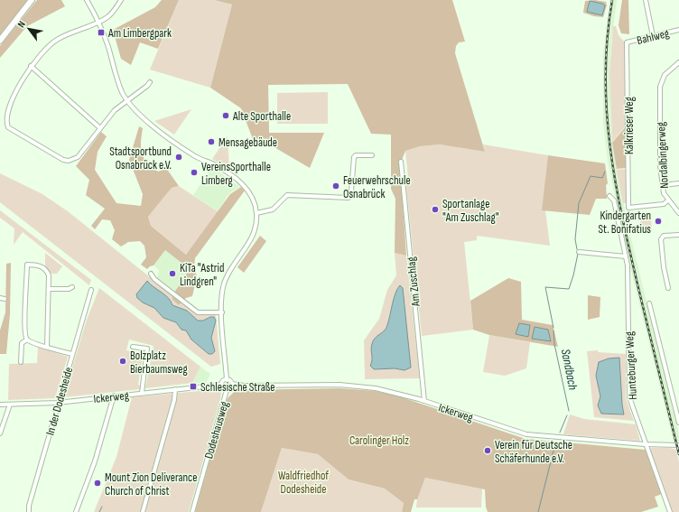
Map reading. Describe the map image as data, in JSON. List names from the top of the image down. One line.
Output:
{"streets":{"street":["Bahlweg","Kalkrieser Weg","Nordalbingerweg","Am Zuschlag","Hunteburger Weg","Ickerweg","In der Dodesheide","Dodeshausweg"]},"crossings":[["Bahlweg","Kalkrieser Weg"],["Kalkrieser Weg","Nordalbingerweg"],["Am Zuschlag","Ickerweg"],["Hunteburger Weg","Ickerweg"],["Ickerweg","In der Dodesheide"],["Ickerweg","Dodeshausweg"]],"water":["Sandbach"],"parks":["Carolinger Holz","Waldfriedhof Dodesheide"],"places":{"transit":["Am Limbergpark","Schlesische Straße"],"other":["Alte Sporthalle","Mensagebäude","Stadtsportbund Osnabrück e.V.","VereinsSporthalle Limberg","Feuerwehrschule Osnabrück","Sportanlage \"Am Zuschlag\"","Kindergarten St. Bonifatius","KiTa \"Astrid Lindgren\"","Bolzplatz Bierbaumsweg","Verein für Deutsche Schäferhunde e.V.","Mount Zion Deliverance Church of Christ"]},"north":"top left"}
